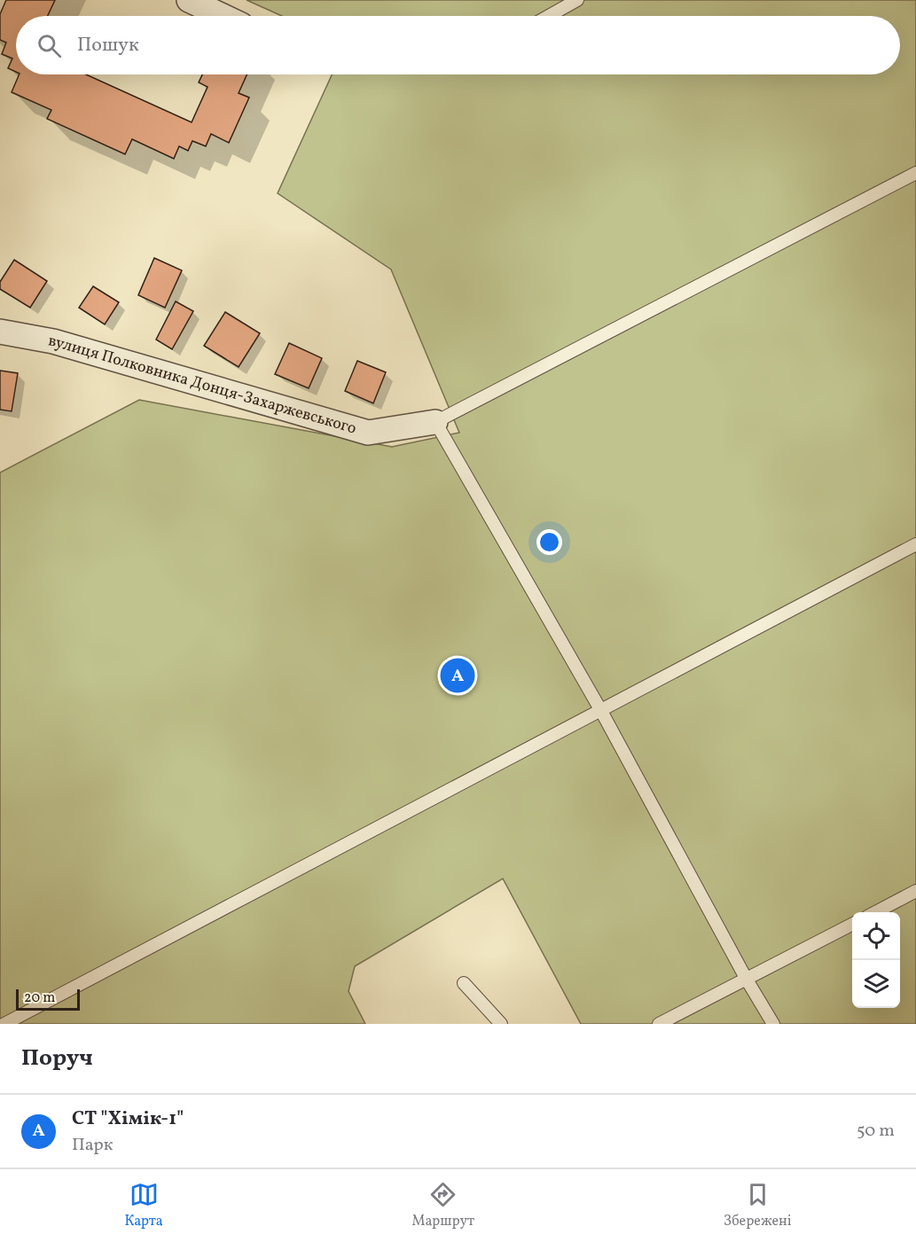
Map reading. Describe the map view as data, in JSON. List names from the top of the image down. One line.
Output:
{"streets":{"street":["вулиця Полковника Донця-Захаржевського"]},"scale_bar":"20 m","page":{"search":"Пошук","pins":"A","scale":"20 m","heading":"Поруч","list":[{"mark":"A","name":"СТ \"Хімік-1\"","note":"Парк","value":"50 m"}],"nav":["Карта","Маршрут","Збережені"]}}
